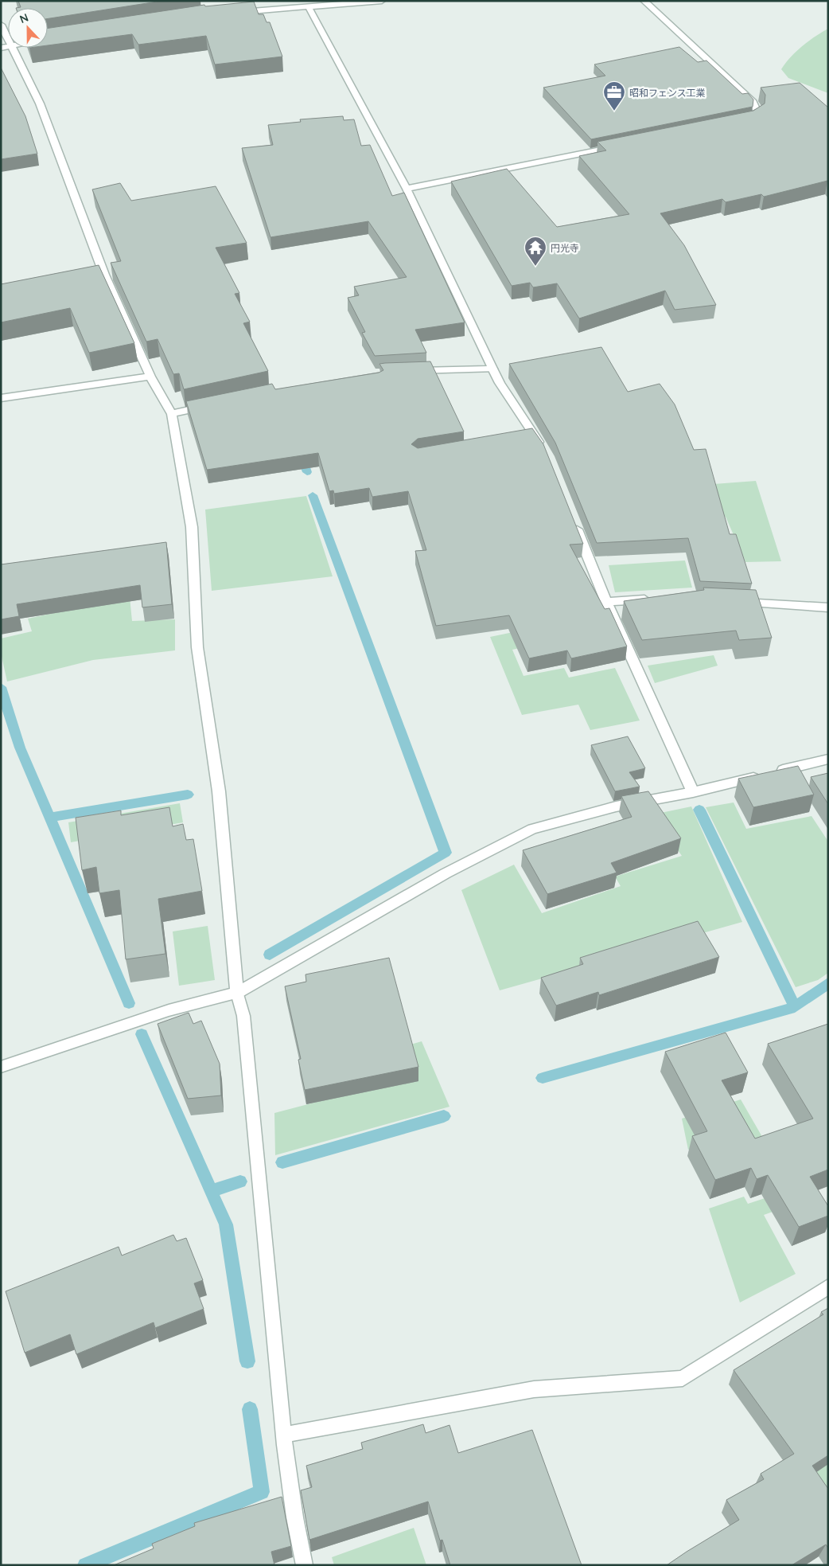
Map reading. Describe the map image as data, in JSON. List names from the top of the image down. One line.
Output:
{"places":{"office":["昭和フェンス工業"],"temple":["円光寺"]},"north":"top"}
